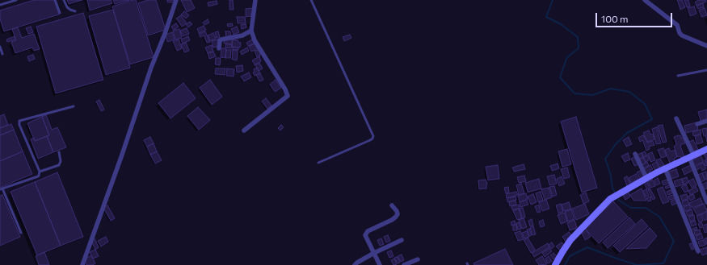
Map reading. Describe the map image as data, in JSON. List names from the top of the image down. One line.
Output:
{"scale_bar":"100 m"}
